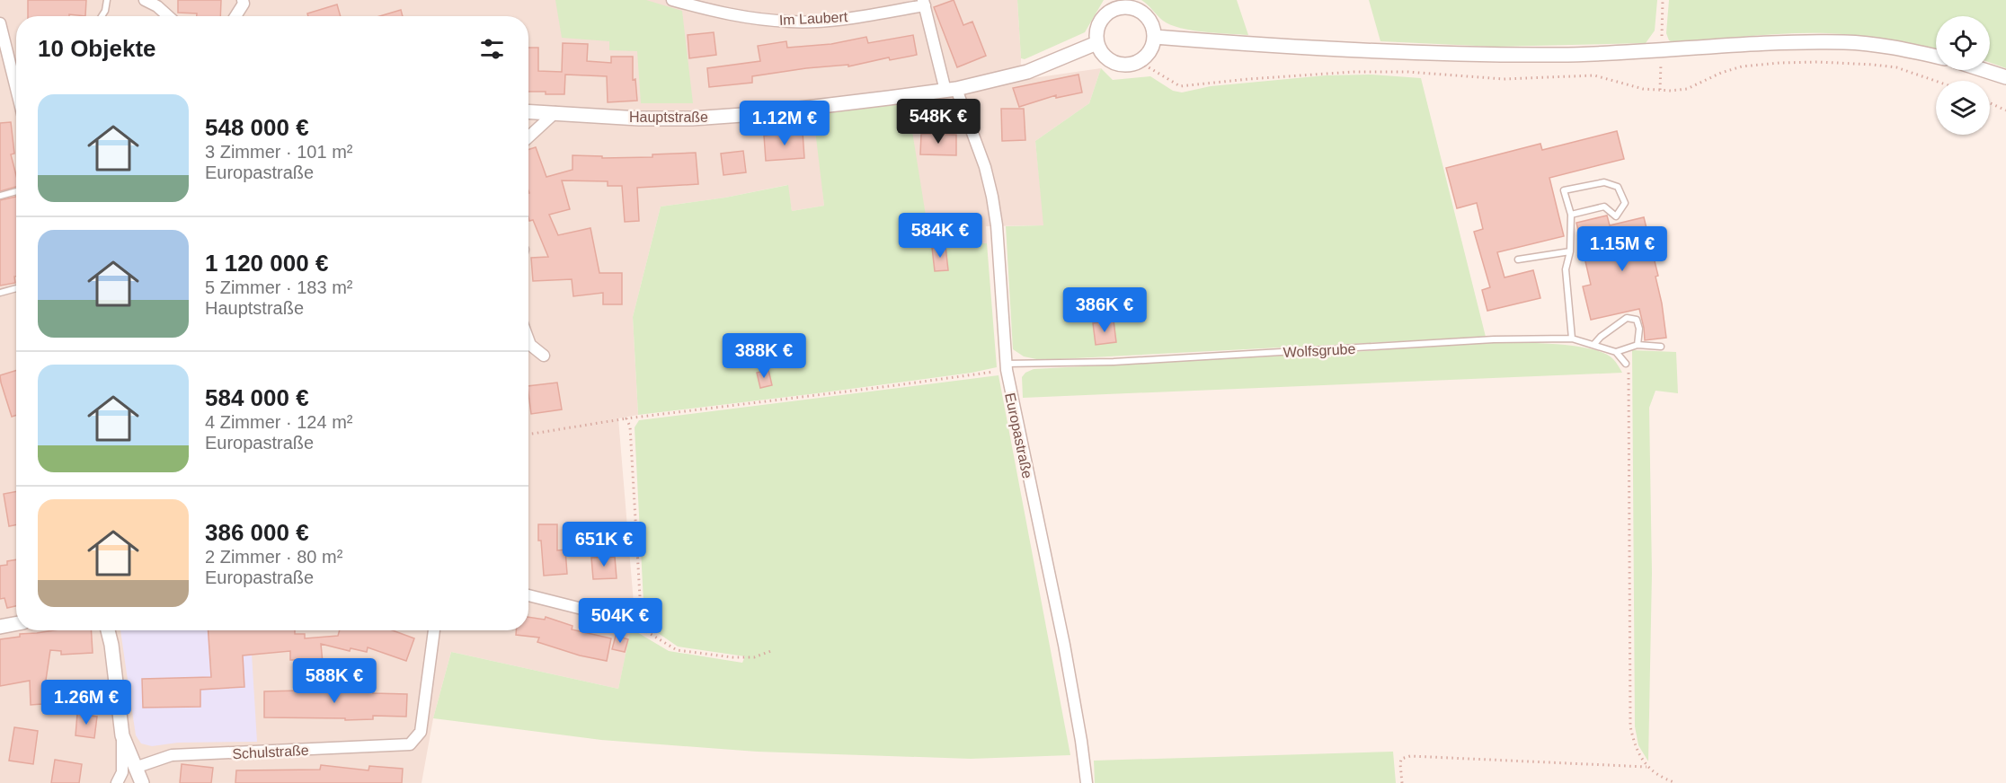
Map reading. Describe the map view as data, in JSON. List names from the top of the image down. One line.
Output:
{"streets":{"street":["Im Laubert","Hauptstraße","Europastraße","Schulstraße"],"lane":["Wolfsgrube"]},"crossings":[["Im Laubert","Europastraße"],["Hauptstraße","Europastraße"],["Wolfsgrube","Europastraße"]],"page":{"heading":"10 Objekte","list":[{"name":"548 000 €","note":"3 Zimmer · 101 m² · Europastraße"},{"name":"1 120 000 €","note":"5 Zimmer · 183 m² · Hauptstraße"},{"name":"584 000 €","note":"4 Zimmer · 124 m² · Europastraße"},{"name":"386 000 €","note":"2 Zimmer · 80 m² · Europastraße"}],"price":["548K €","1.12M €","584K €","1.15M €","386K €","388K €","651K €","504K €","588K €","1.26M €"]}}
